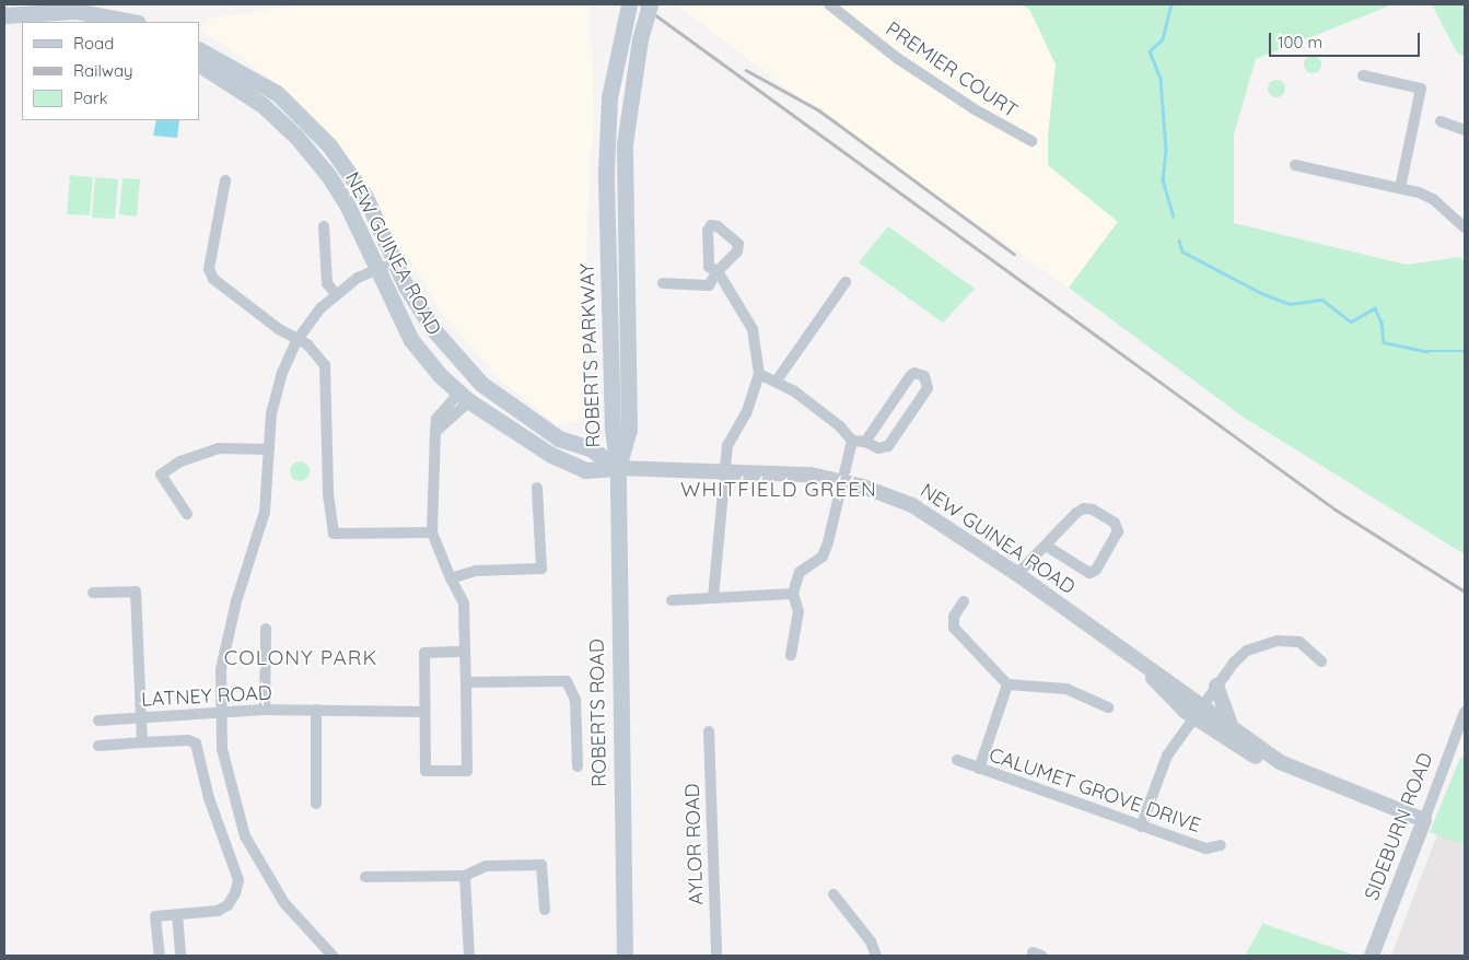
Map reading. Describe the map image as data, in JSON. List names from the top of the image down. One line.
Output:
{"streets":{"main road":["NEW GUINEA ROAD","ROBERTS PARKWAY","ROBERTS ROAD"],"street":["PREMIER COURT","LATNEY ROAD","CALUMET GROVE DRIVE","SIDEBURN ROAD","AYLOR ROAD"]},"crossings":[["NEW GUINEA ROAD","ROBERTS PARKWAY"],["NEW GUINEA ROAD","ROBERTS ROAD"],["NEW GUINEA ROAD","SIDEBURN ROAD"],["ROBERTS PARKWAY","ROBERTS ROAD"]],"districts":["WHITFIELD GREEN","COLONY PARK"],"legend":["Road","Railway","Park"],"scale_bar":"100 m"}
